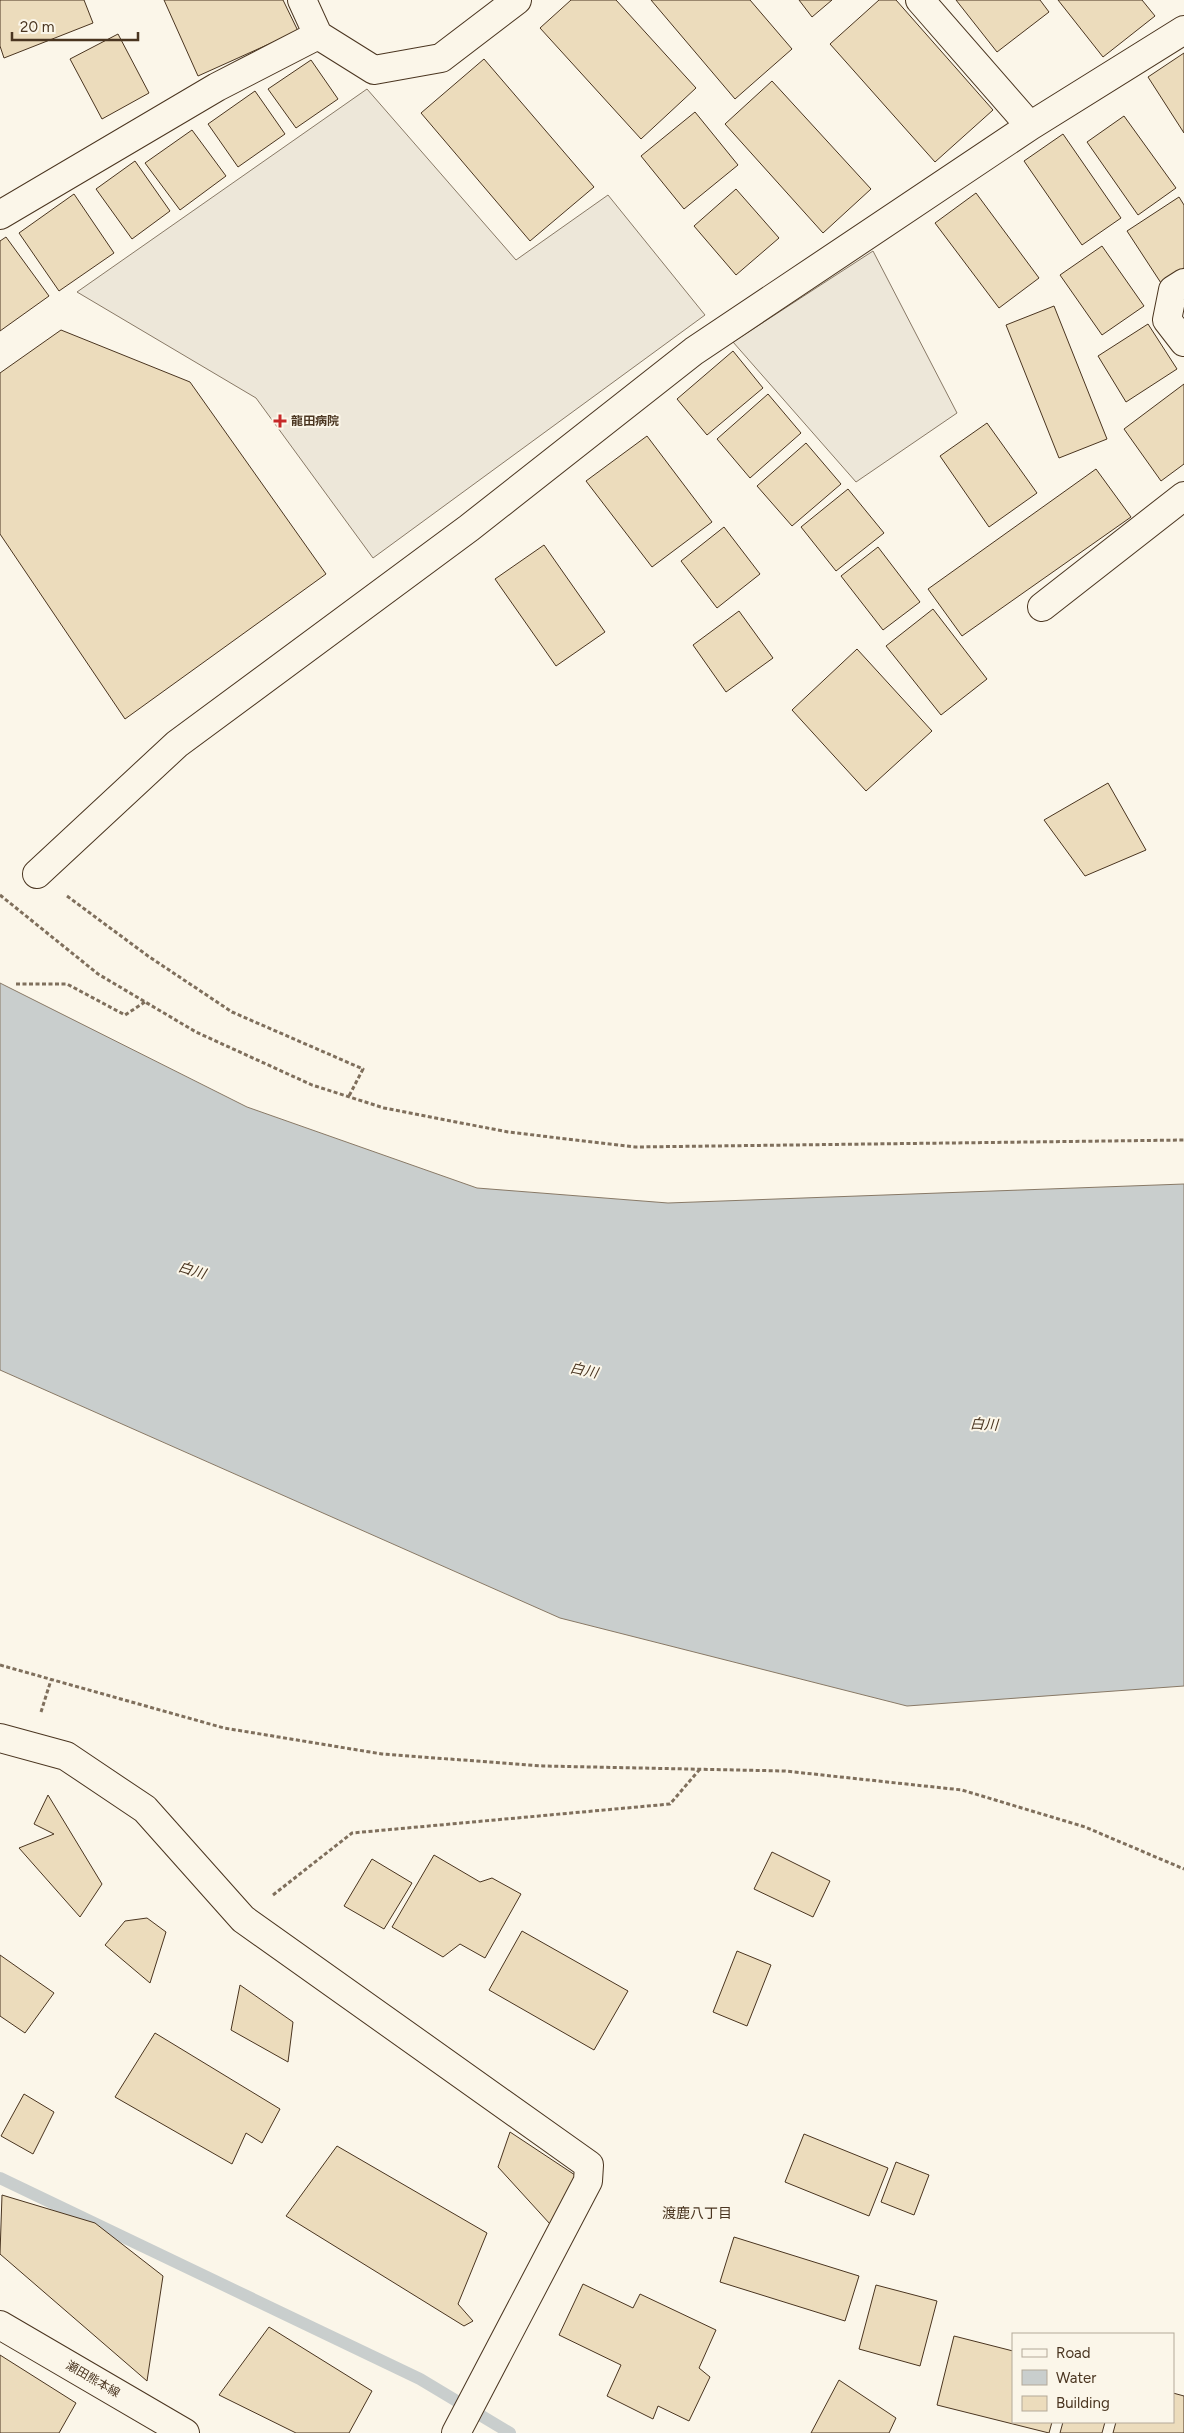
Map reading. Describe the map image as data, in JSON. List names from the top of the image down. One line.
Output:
{"streets":{"street":["瀬田熊本線"]},"districts":["渡鹿八丁目"],"water":["白川"],"places":{"health":["龍田病院"]},"legend":["Road","Water","Building"],"scale_bar":"20 m"}
